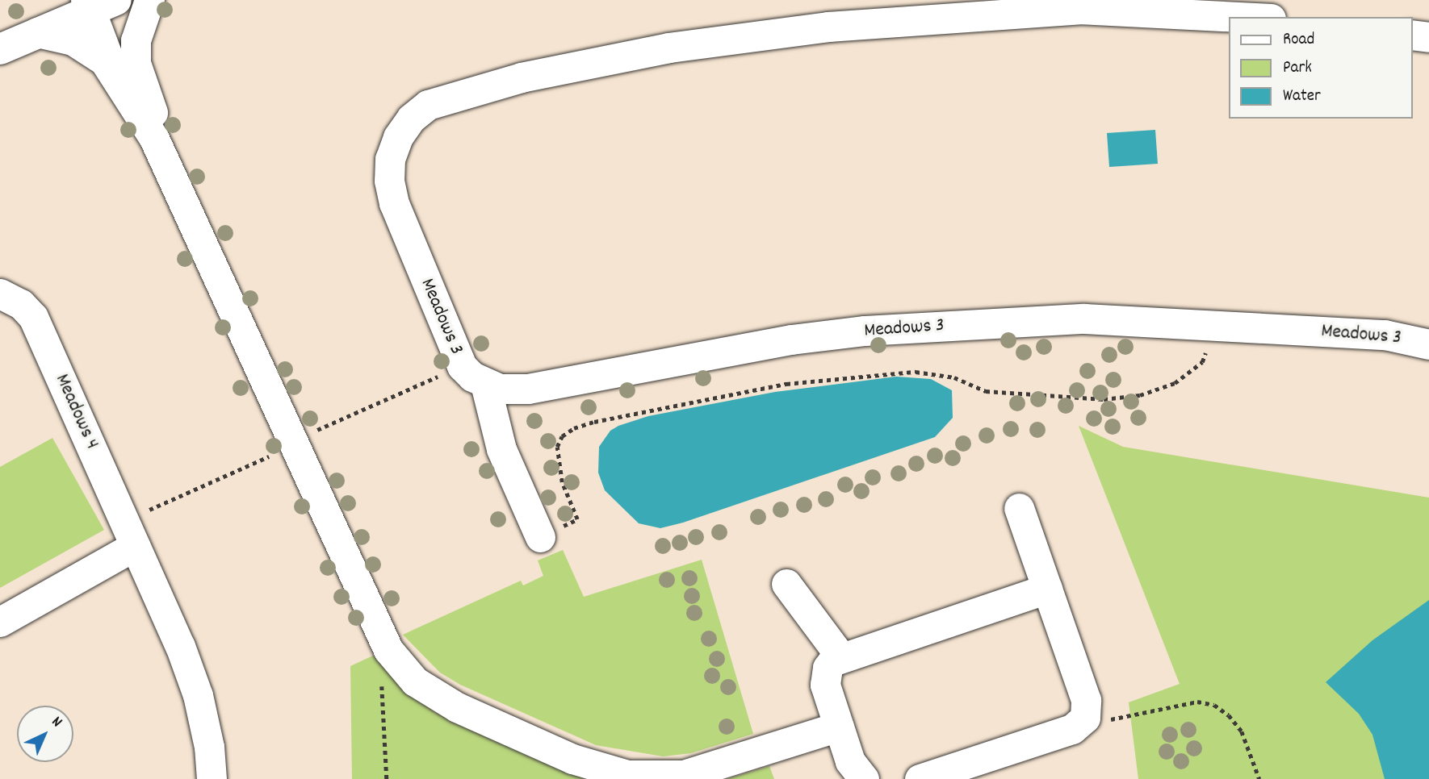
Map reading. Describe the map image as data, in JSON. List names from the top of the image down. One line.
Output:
{"streets":{"street":["Meadows 3","Meadows 4"]},"legend":["Road","Park","Water"],"north":"top right"}
